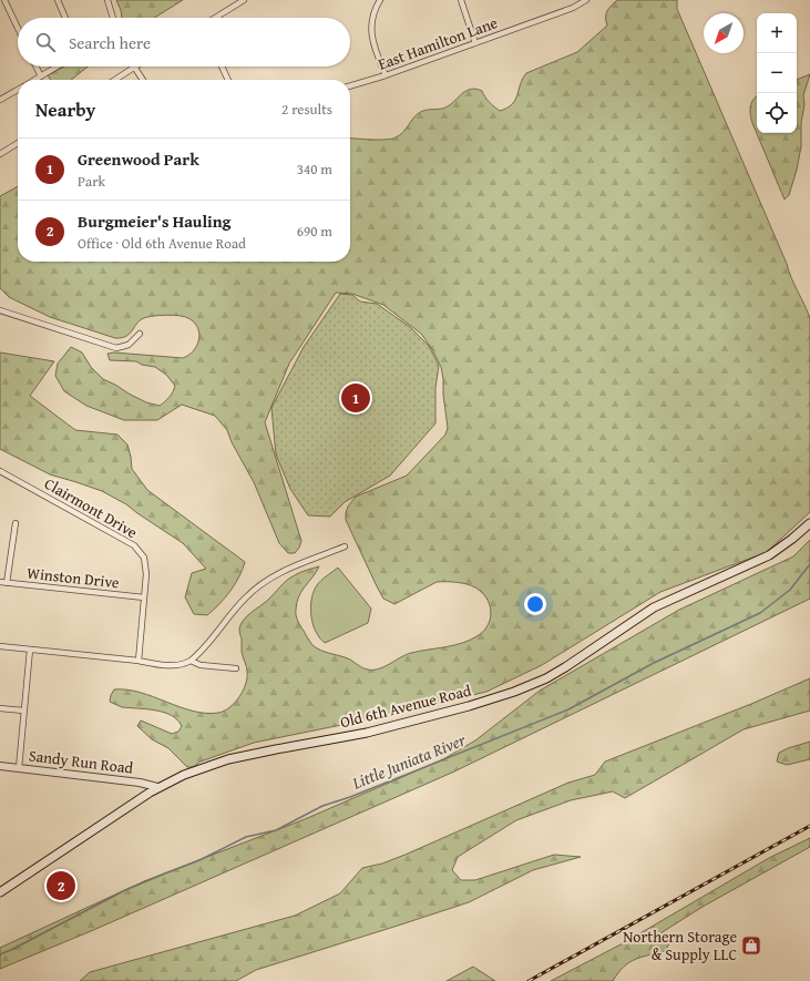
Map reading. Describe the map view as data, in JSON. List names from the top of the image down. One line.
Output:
{"streets":{"main road":["Old 6th Avenue Road"],"street":["East Hamilton Lane","Clairmont Drive","Winston Drive","Sandy Run Road"]},"crossings":[["Clairmont Drive","Winston Drive"],["Old 6th Avenue Road","Sandy Run Road"]],"water":["Little Juniata River"],"places":{"shop":["Northern Storage & Supply LLC"]},"north":"bottom left","page":{"map_buttons":["+","−"],"search":"Search here","heading":["Nearby","2 results"],"list":[{"mark":"1","name":"Greenwood Park","note":"Park","value":"340 m"},{"mark":"2","name":"Burgmeier's Hauling","note":"Office · Old 6th Avenue Road","value":"690 m"}],"pins":["1","2"]}}
